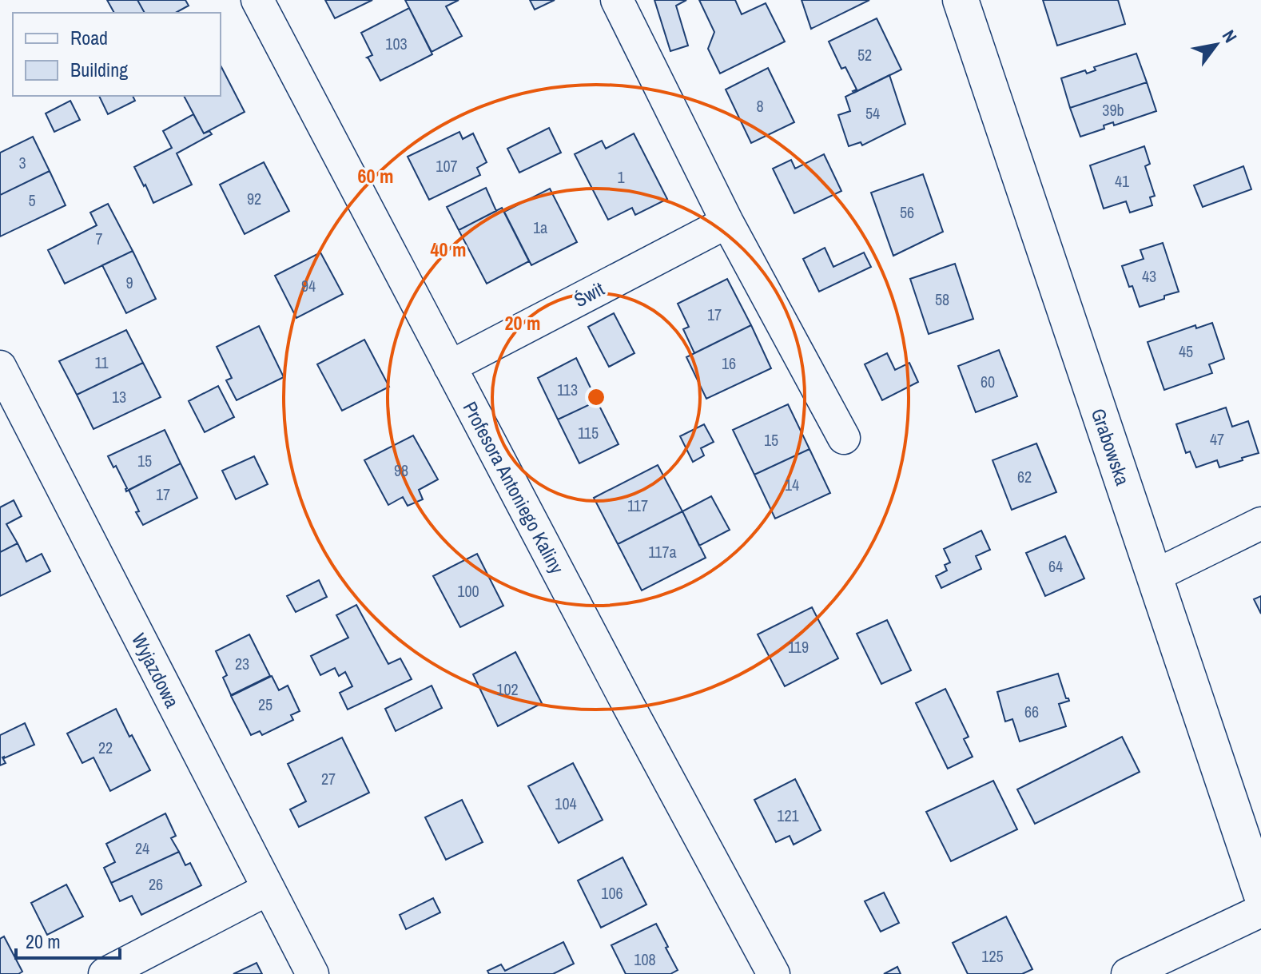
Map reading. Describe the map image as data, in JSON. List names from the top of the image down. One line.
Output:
{"streets":{"street":["Świt","Grabowska","Profesora Antoniego Kaliny","Wyjazdowa"]},"crossings":[["Świt","Profesora Antoniego Kaliny"]],"house_numbers":["103","52","8","39b","54","3","107","1","41","92","5","56","1a","7","43","9","94","58","17","45","11","16","60","113","13","115","47","15","15","98","62","14","17","117","117a","64","100","119","23","102","25","66","22","27","104","121","24","26","106","125","108"],"legend":["Road","Building"],"scale_bar":"20 m","north":"top right","rings":["60 m","40 m","20 m"]}
